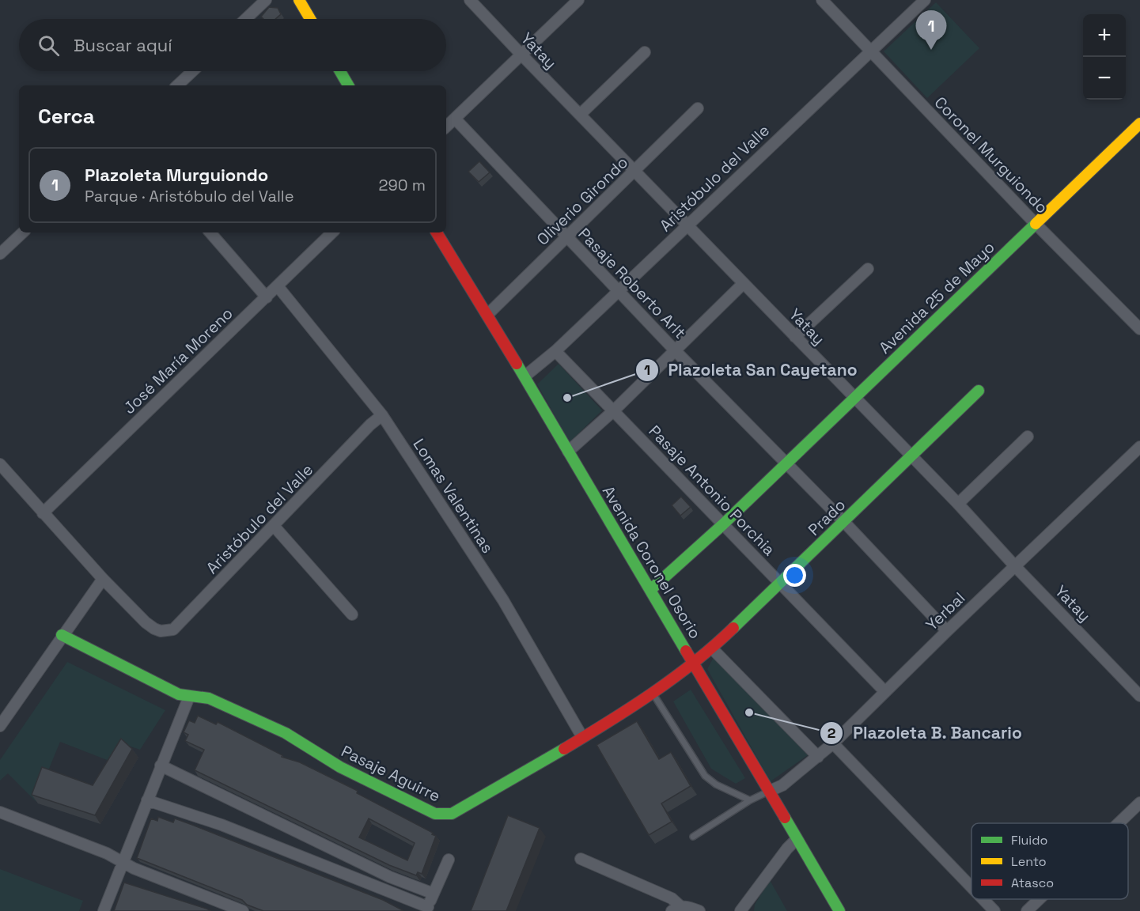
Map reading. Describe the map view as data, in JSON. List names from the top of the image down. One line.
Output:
{"streets":{"street":["Yatay","Coronel Murguiondo","Aristóbulo del Valle","Oliverio Girondo","Pasaje Roberto Arlt","Avenida 25 de Mayo","José María Moreno","Pasaje Antonio Porchia","Lomas Valentinas","Prado","Avenida Coronel Osorio","Yerbal","Pasaje Aguirre"]},"crossings":[["Yatay","Aristóbulo del Valle"],["Yatay","Oliverio Girondo"],["Yatay","Avenida 25 de Mayo"],["Yatay","Prado"],["Yatay","Yerbal"],["Coronel Murguiondo","Aristóbulo del Valle"],["Coronel Murguiondo","Avenida 25 de Mayo"],["Aristóbulo del Valle","Pasaje Roberto Arlt"],["Aristóbulo del Valle","Pasaje Antonio Porchia"],["Aristóbulo del Valle","Lomas Valentinas"],["Aristóbulo del Valle","Avenida Coronel Osorio"],["Oliverio Girondo","Pasaje Roberto Arlt"],["Oliverio Girondo","Avenida Coronel Osorio"],["Pasaje Roberto Arlt","Avenida 25 de Mayo"],["Pasaje Roberto Arlt","Prado"],["Pasaje Roberto Arlt","Yerbal"],["Avenida 25 de Mayo","Pasaje Antonio Porchia"],["Avenida 25 de Mayo","Avenida Coronel Osorio"],["José María Moreno","Lomas Valentinas"],["Pasaje Antonio Porchia","Prado"],["Pasaje Antonio Porchia","Yerbal"],["Lomas Valentinas","Pasaje Aguirre"],["Prado","Avenida Coronel Osorio"],["Prado","Pasaje Aguirre"],["Avenida Coronel Osorio","Yerbal"],["Avenida Coronel Osorio","Pasaje Aguirre"]],"places":["Plazoleta San Cayetano","Plazoleta B. Bancario"],"legend":["Fluido","Lento","Atasco"],"page":{"pins":"1","map_buttons":["+","−"],"search":"Buscar aquí","heading":"Cerca","list":[{"mark":"1","name":"Plazoleta Murguiondo","note":"Parque · Aristóbulo del Valle","value":"290 m"}]}}
